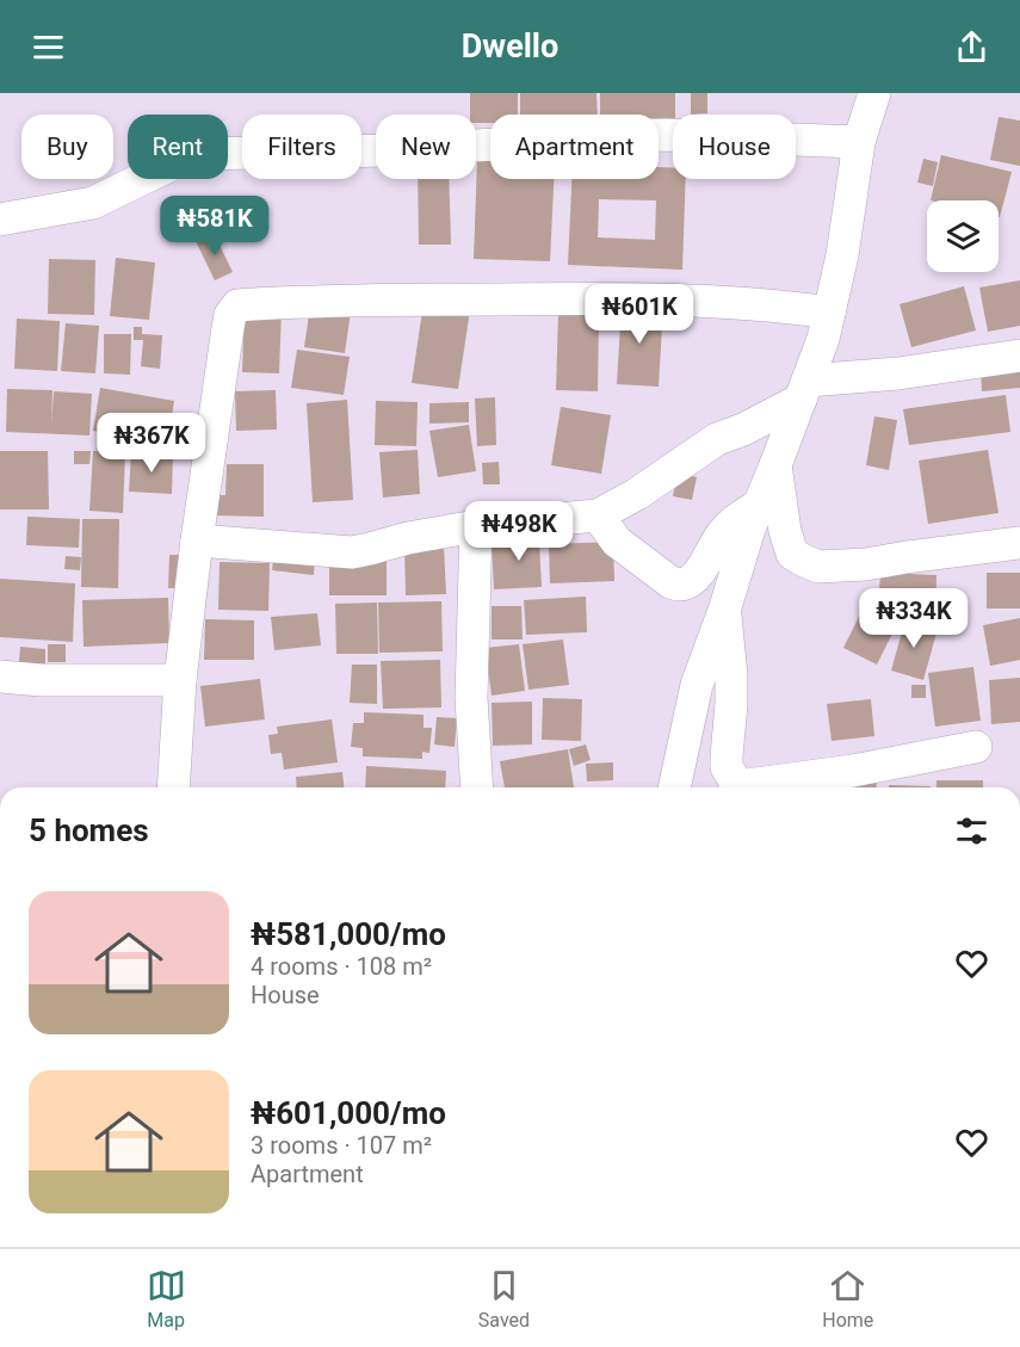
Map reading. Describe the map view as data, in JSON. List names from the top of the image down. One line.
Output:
{"page":{"header":"Dwello","chip":["Buy","Rent","Filters","New","Apartment","House"],"price":["₦581K","₦601K","₦367K","₦498K","₦334K"],"heading":"5 homes","list":[{"name":"₦581,000/mo","note":"4 rooms · 108 m² · House"},{"name":"₦601,000/mo","note":"3 rooms · 107 m² · Apartment"}],"tabs":["Map","Saved","Home"]}}
